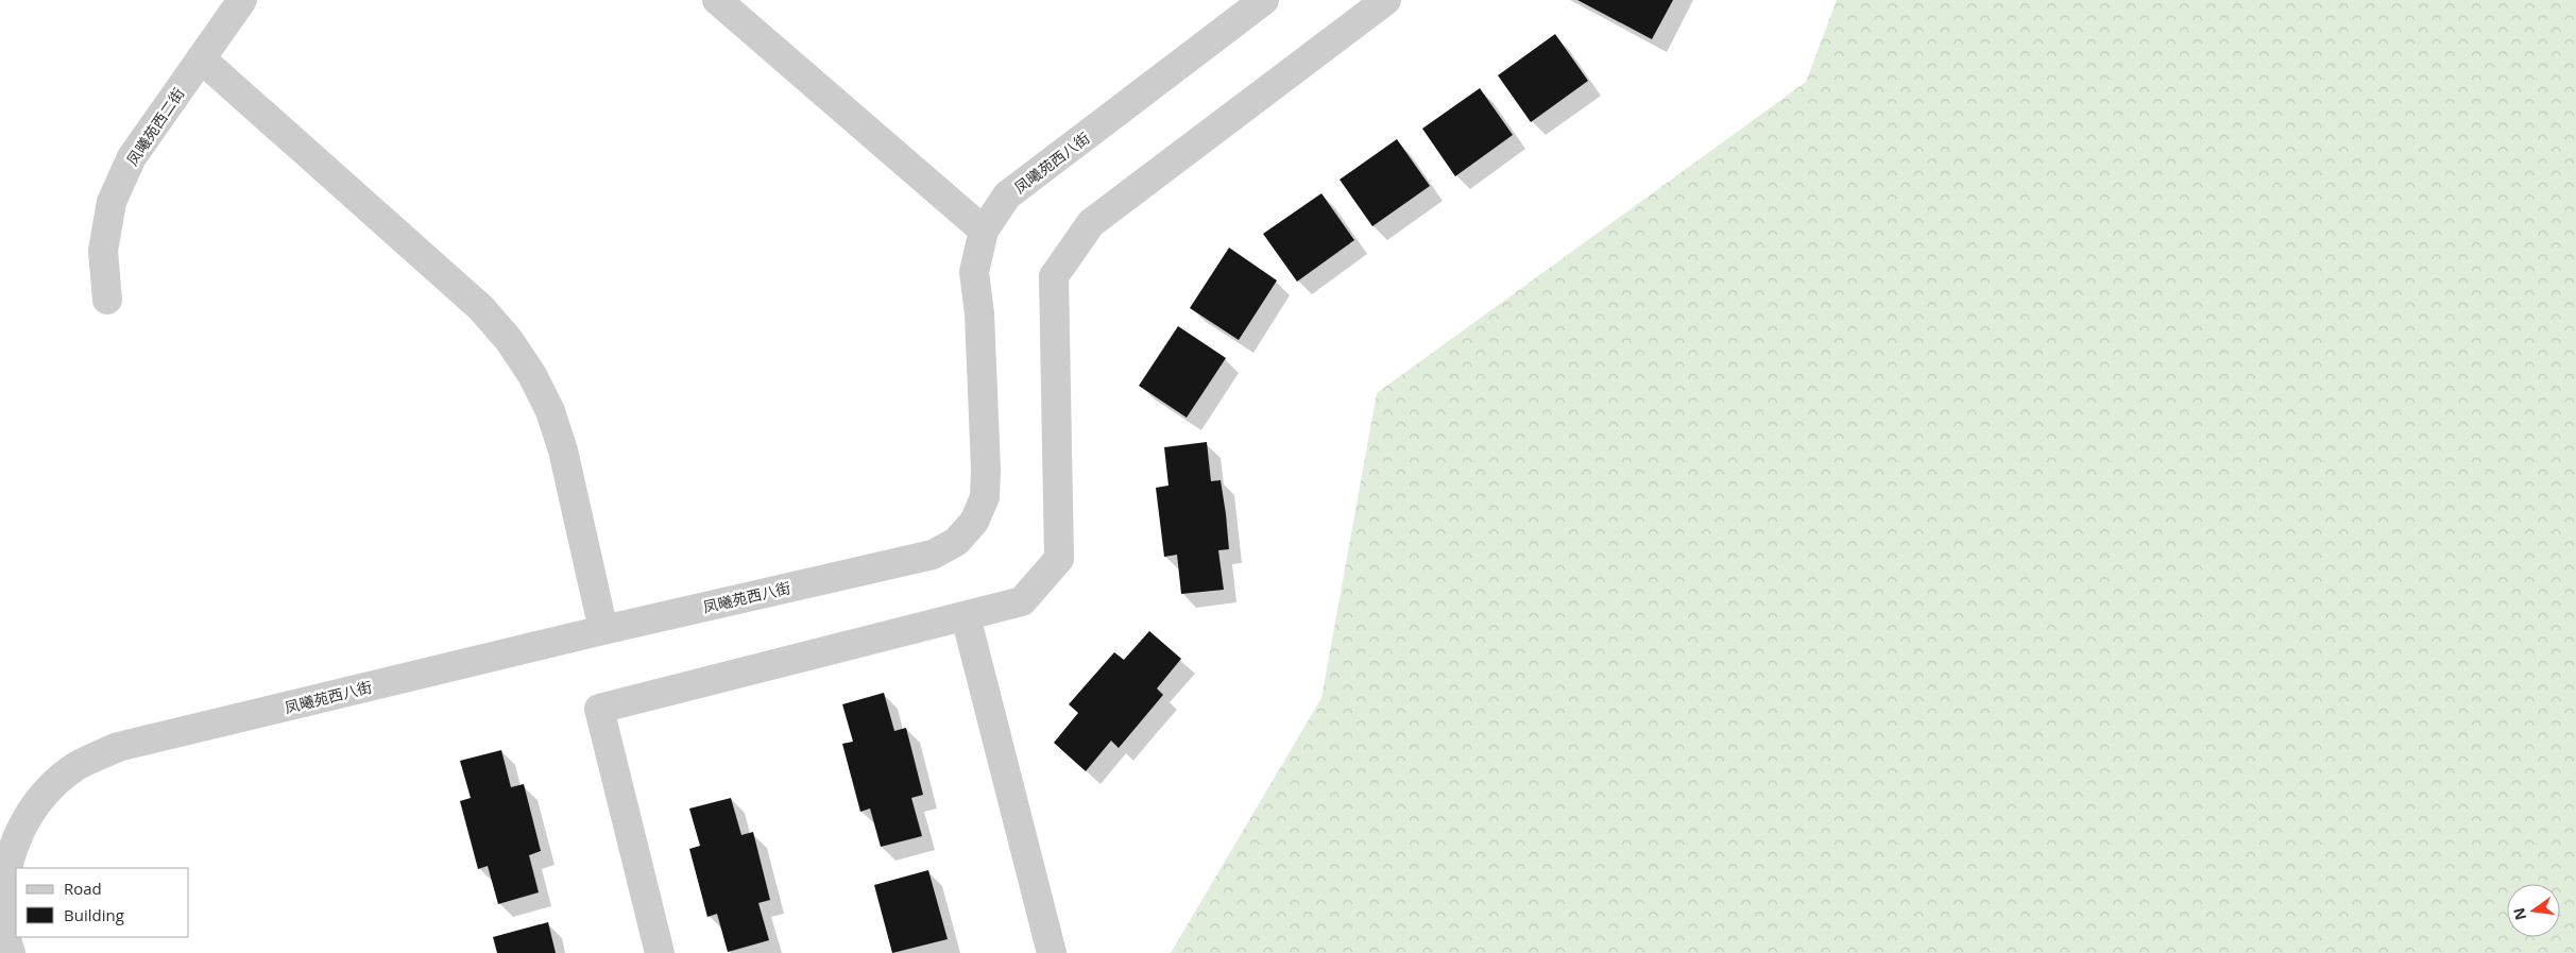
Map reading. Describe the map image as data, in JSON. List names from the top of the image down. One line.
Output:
{"streets":{"lane":["凤曦苑西二街","凤曦苑西八街"]},"legend":["Road","Building"],"north":"left"}
